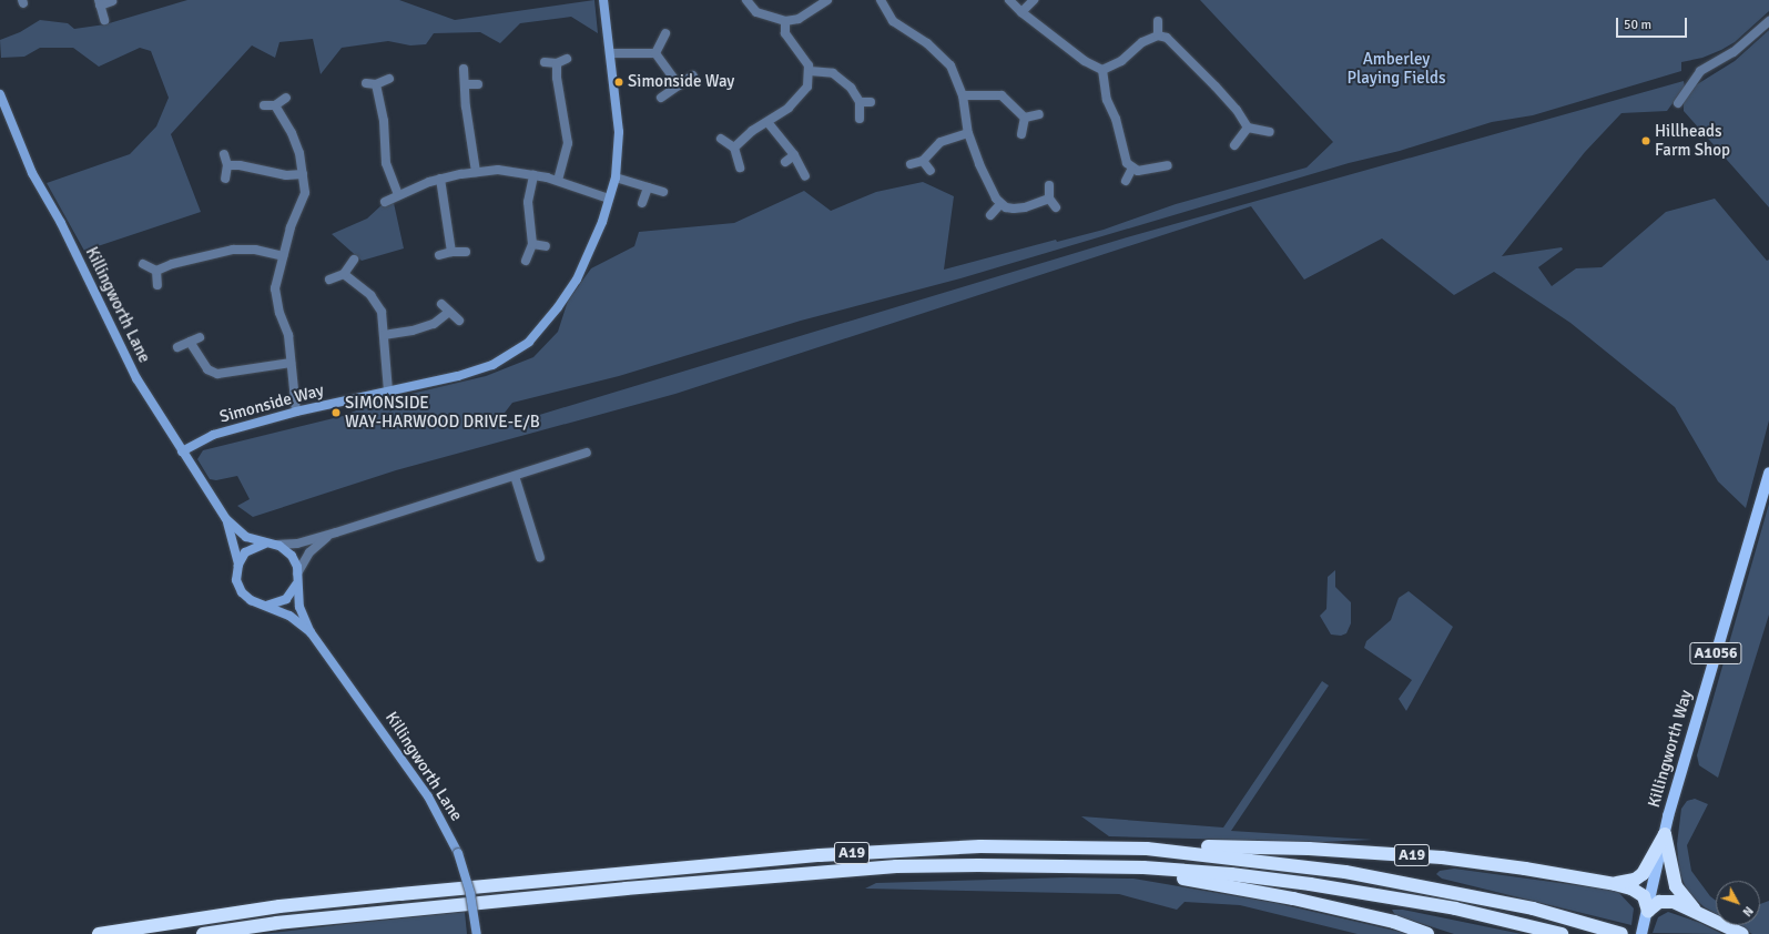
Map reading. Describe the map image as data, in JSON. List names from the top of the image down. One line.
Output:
{"streets":{"highway":["A1056","A19"],"main road":["Killingworth Lane","Simonside Way","Killingworth Way"]},"crossings":[["Killingworth Lane","Simonside Way"],["A1056","Killingworth Way"],["A1056","A19"],["Killingworth Way","A19"]],"parks":["Amberley Playing Fields"],"places":["Simonside Way","Hillheads Farm Shop","SIMONSIDE WAY-HARWOOD DRIVE-E/B"],"scale_bar":"50 m","north":"bottom right"}
